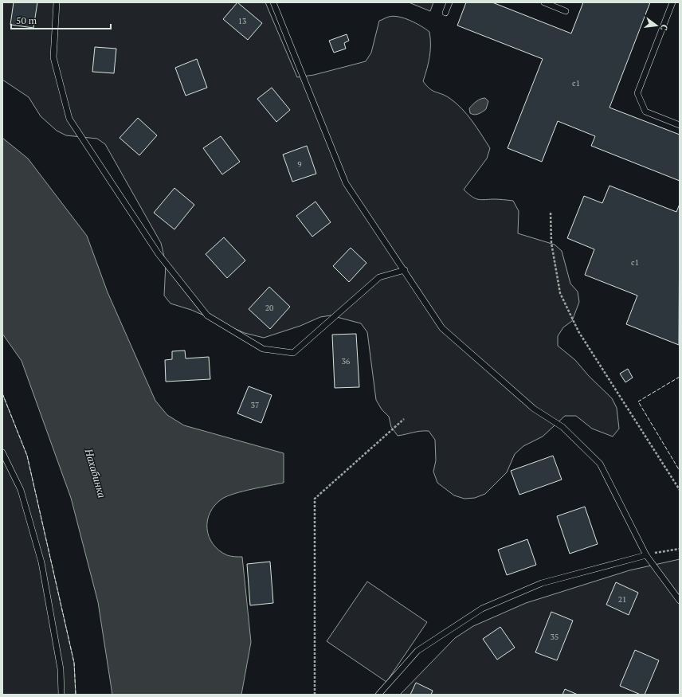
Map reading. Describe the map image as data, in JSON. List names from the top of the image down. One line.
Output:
{"water":["Нахабинка"],"house_numbers":["13","с1","9","с1","20","36","37","21","35"],"scale_bar":"50 m","north":"right"}
